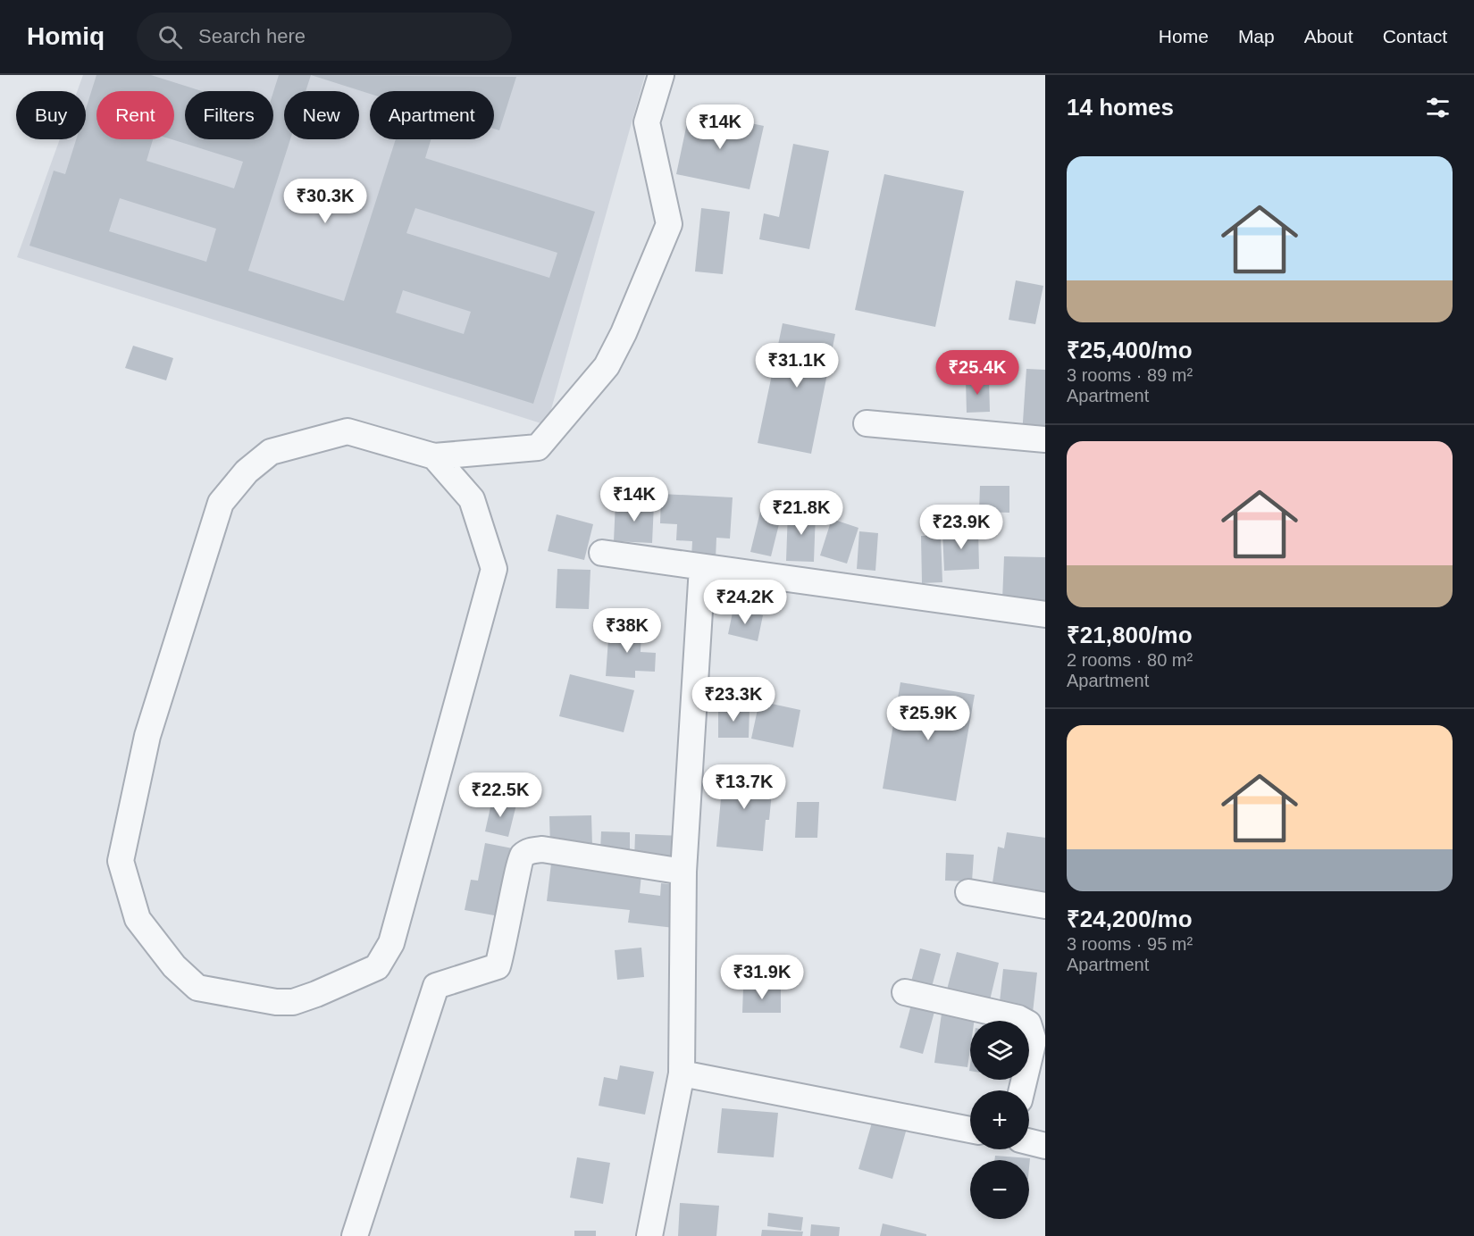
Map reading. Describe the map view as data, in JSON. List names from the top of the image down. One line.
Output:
{"page":{"header":"Homiq","search":"Search here","nav":["Home","Map","About","Contact"],"heading":"14 homes","chip":["Buy","Rent","Filters","New","Apartment"],"price":["₹14K","₹30.3K","₹31.1K","₹25.4K","₹14K","₹21.8K","₹23.9K","₹24.2K","₹38K","₹23.3K","₹25.9K","₹13.7K","₹22.5K","₹31.9K"],"list":[{"name":"₹25,400/mo","note":"3 rooms · 89 m² · Apartment"},{"name":"₹21,800/mo","note":"2 rooms · 80 m² · Apartment"},{"name":"₹24,200/mo","note":"3 rooms · 95 m² · Apartment"}],"map_buttons":["+","−"]}}
